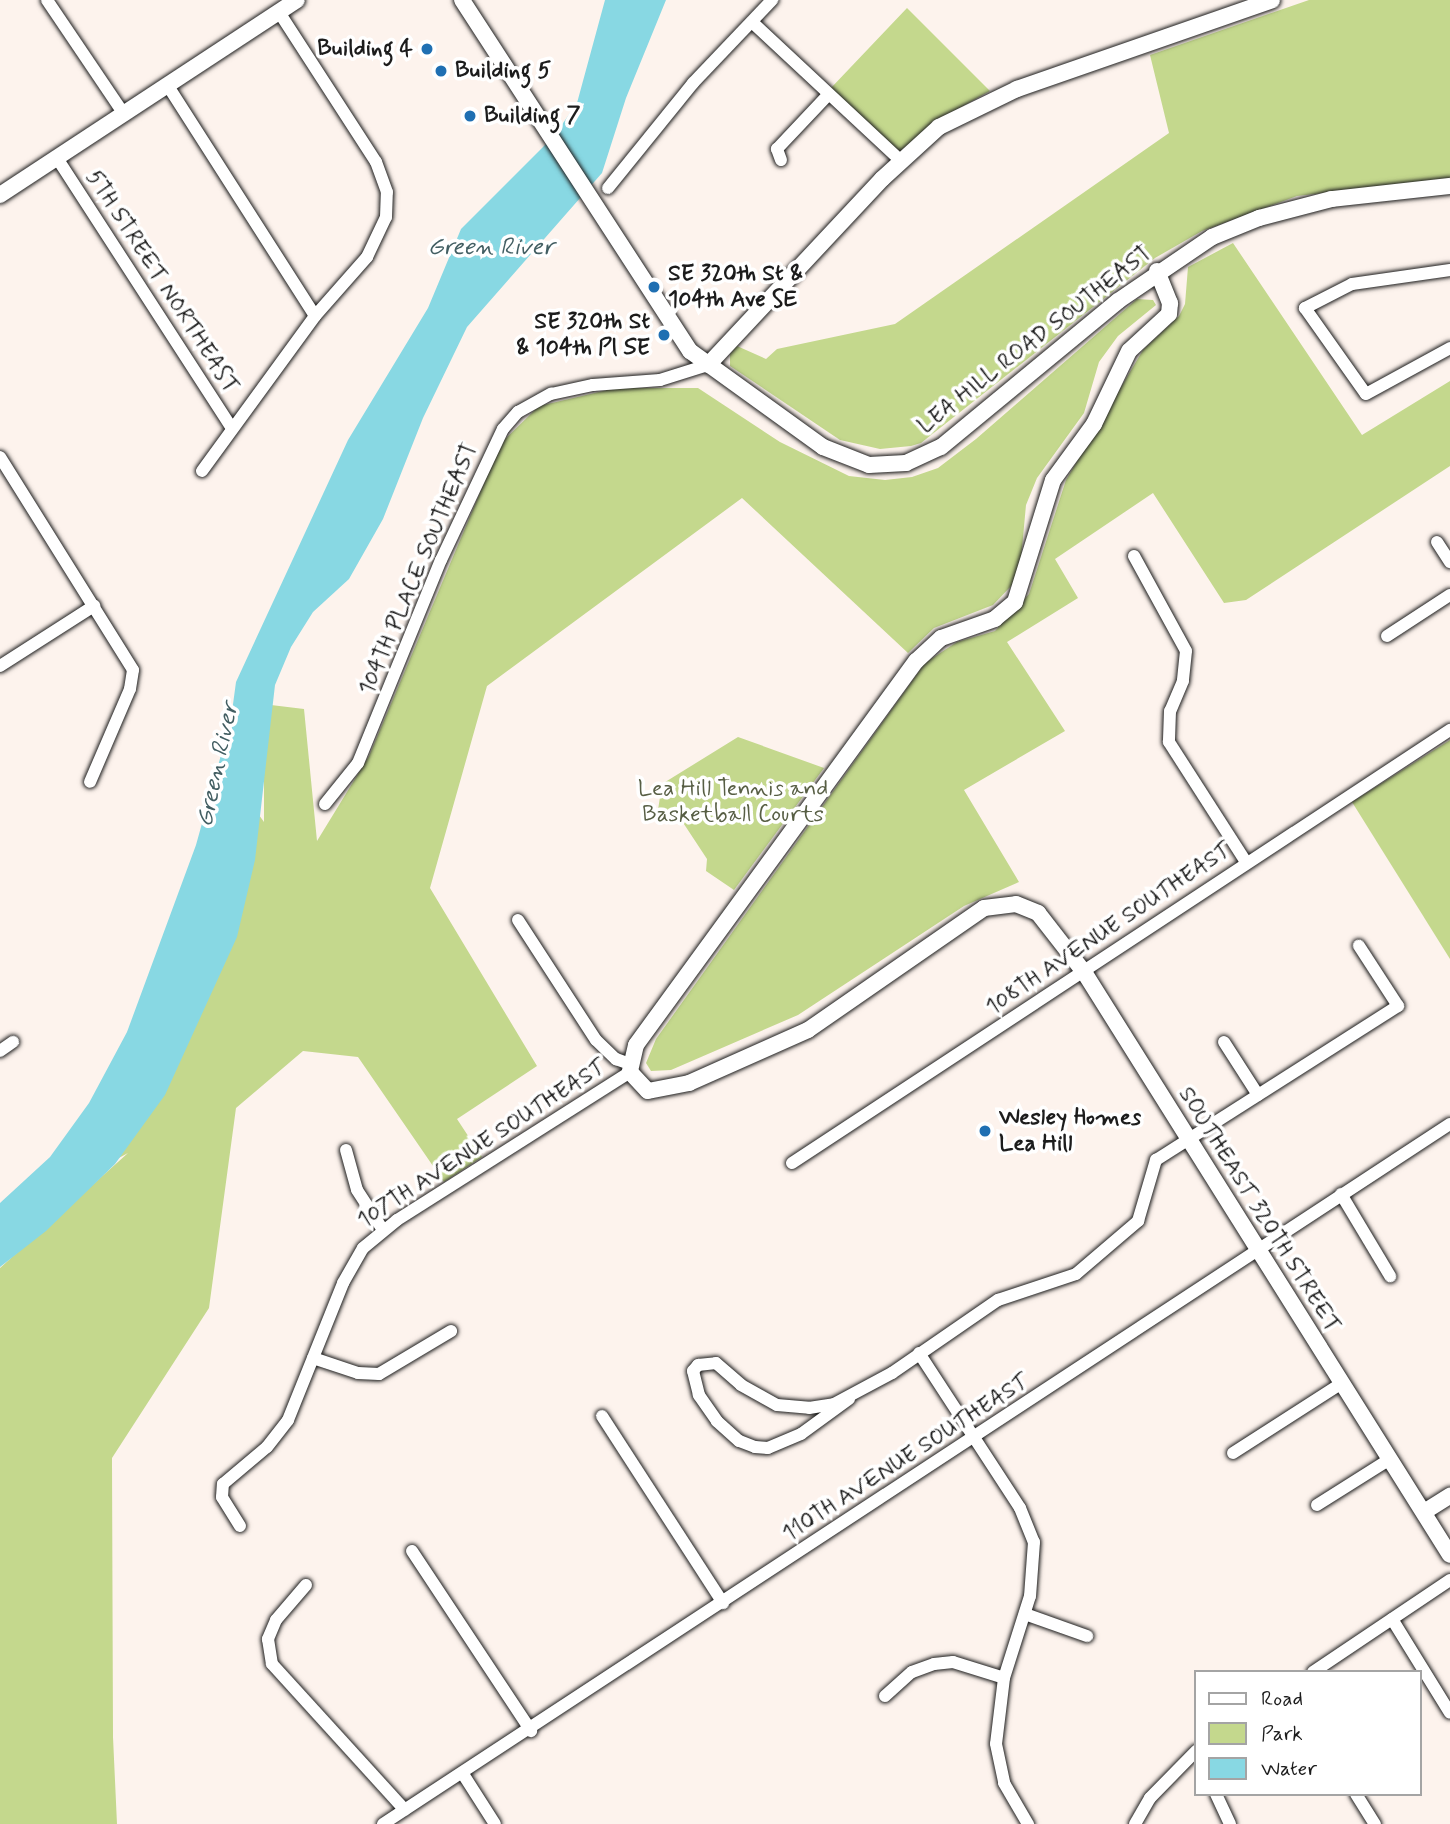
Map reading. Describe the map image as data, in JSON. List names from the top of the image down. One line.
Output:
{"streets":{"street":["5TH STREET NORTHEAST","LEA HILL ROAD SOUTHEAST","104TH PLACE SOUTHEAST","108TH AVENUE SOUTHEAST","107TH AVENUE SOUTHEAST","SOUTHEAST 320TH STREET","110TH AVENUE SOUTHEAST"]},"crossings":[["LEA HILL ROAD SOUTHEAST","104TH PLACE SOUTHEAST"],["108TH AVENUE SOUTHEAST","SOUTHEAST 320TH STREET"],["107TH AVENUE SOUTHEAST","SOUTHEAST 320TH STREET"],["SOUTHEAST 320TH STREET","110TH AVENUE SOUTHEAST"]],"water":["Green River"],"parks":["Lea Hill Tennis and Basketball Courts"],"places":["Building 4","Building 5","Building 7","SE 320th St & 104th Ave SE","SE 320th St & 104th Pl SE","Wesley Homes Lea Hill"],"legend":["Road","Park","Water"]}
